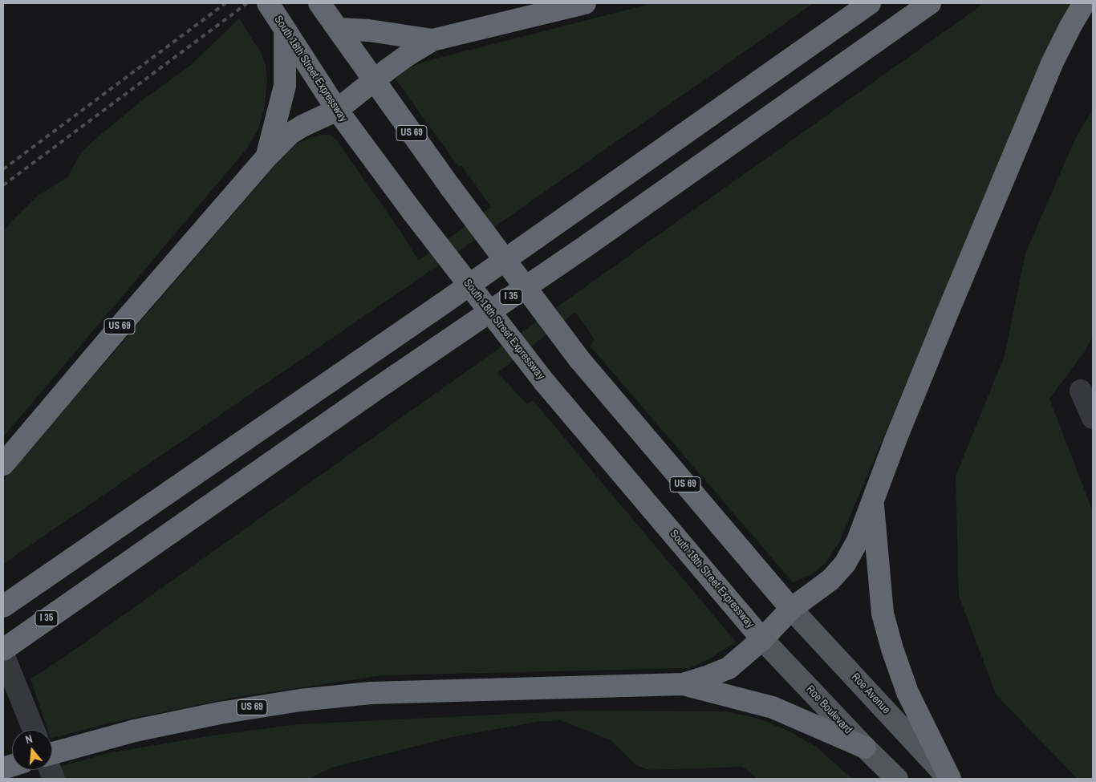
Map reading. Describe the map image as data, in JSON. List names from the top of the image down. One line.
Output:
{"streets":{"highway":["South 18th Street Expressway","US 69","I 35"],"main road":["Roe Avenue","Roe Boulevard"]},"crossings":[["South 18th Street Expressway","US 69"],["South 18th Street Expressway","Roe Boulevard"],["US 69","Roe Avenue"],["US 69","Roe Boulevard"]],"north":"top"}
